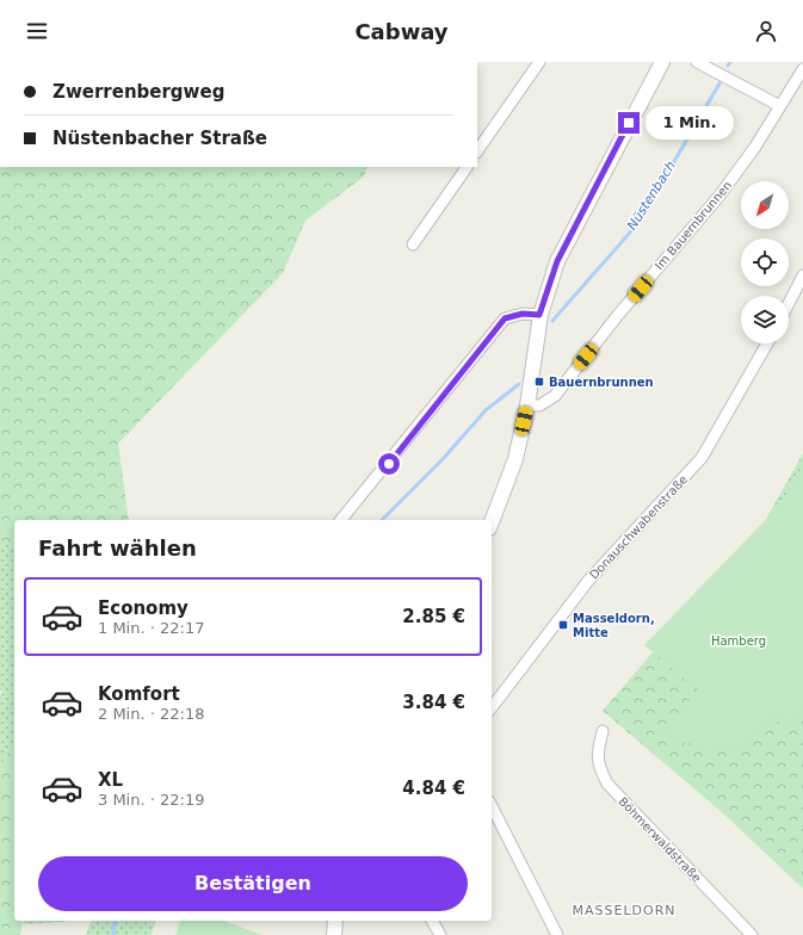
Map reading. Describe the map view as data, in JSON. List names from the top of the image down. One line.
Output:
{"streets":{"street":["Im Bauernbrunnen","Donauschwabenstraße","Böhmerwaldstraße"]},"districts":["MASSELDORN"],"water":["Nüstenbach"],"parks":["Hamberg"],"places":{"transit":["Bauernbrunnen","Masseldorn, Mitte"]},"north":"bottom left","page":{"header":"Cabway","banner":["Zwerrenbergweg","Nüstenbacher Straße"],"bubble":"1 Min.","heading":"Fahrt wählen","list":[{"name":"Economy","note":"1 Min. · 22:17","value":"2.85 €"},{"name":"Komfort","note":"2 Min. · 22:18","value":"3.84 €"},{"name":"XL","note":"3 Min. · 22:19","value":"4.84 €"}],"buttons":"Bestätigen"}}
